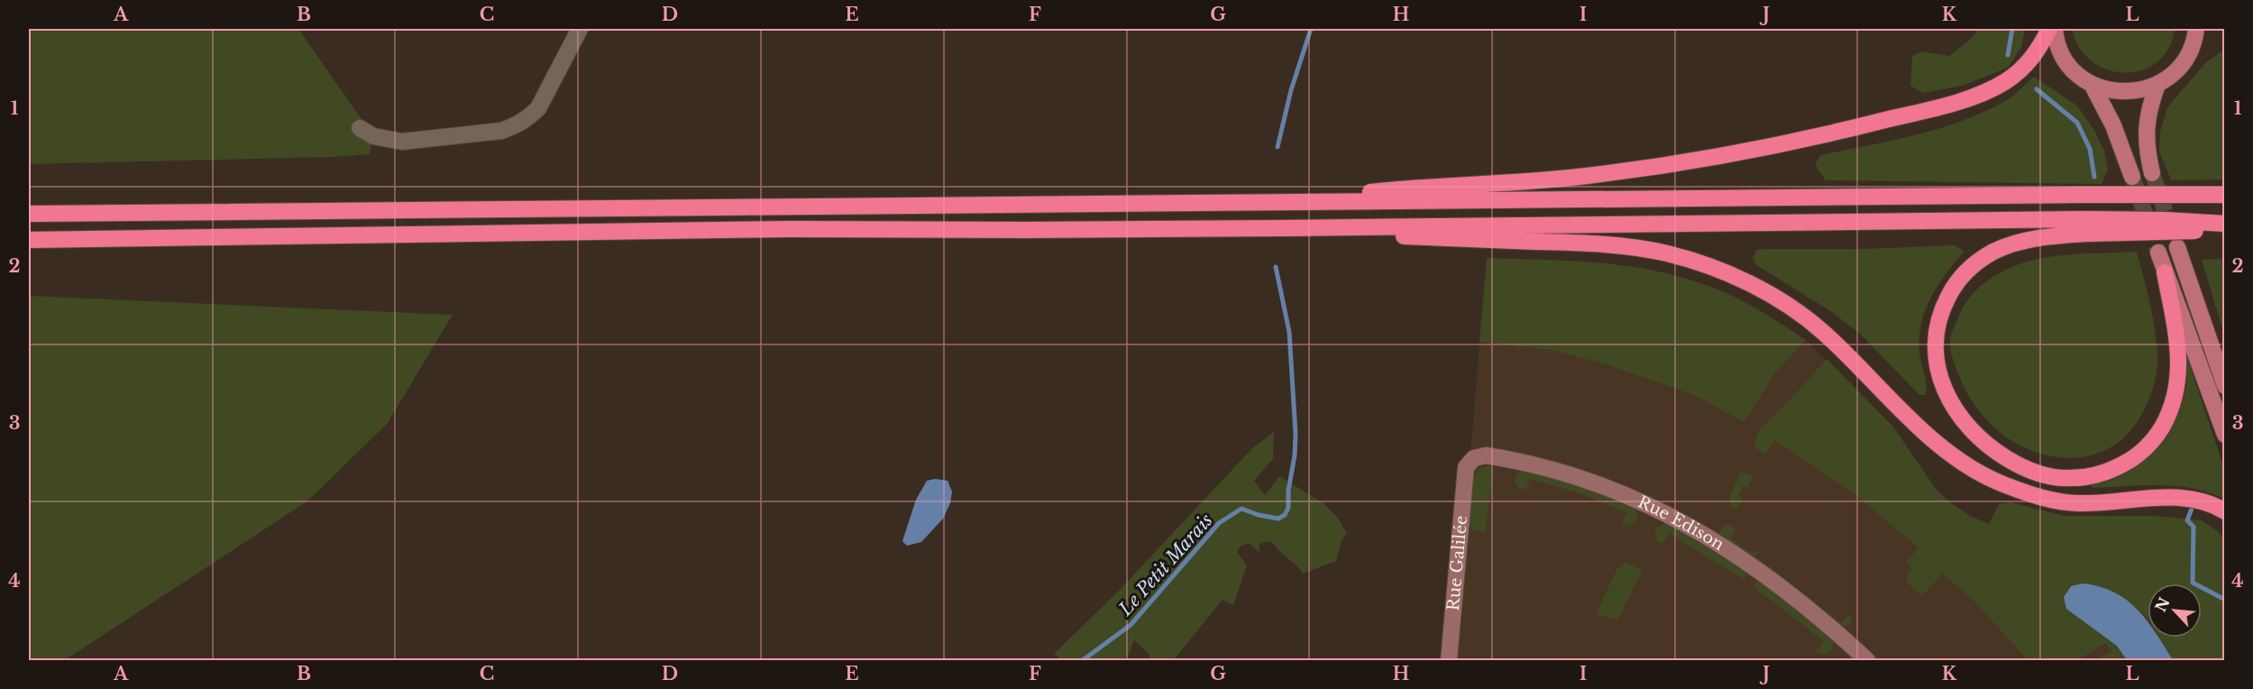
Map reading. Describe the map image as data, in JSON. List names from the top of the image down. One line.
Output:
{"streets":{"street":["Rue Edison","Rue Galilée"]},"crossings":[["Rue Edison","Rue Galilée"]],"water":["Le Petit Marais"],"north":"top left","grid":{"columns":["A","B","C","D","E","F","G","H","I","J","K","L"],"rows":["1","2","3","4"]}}
